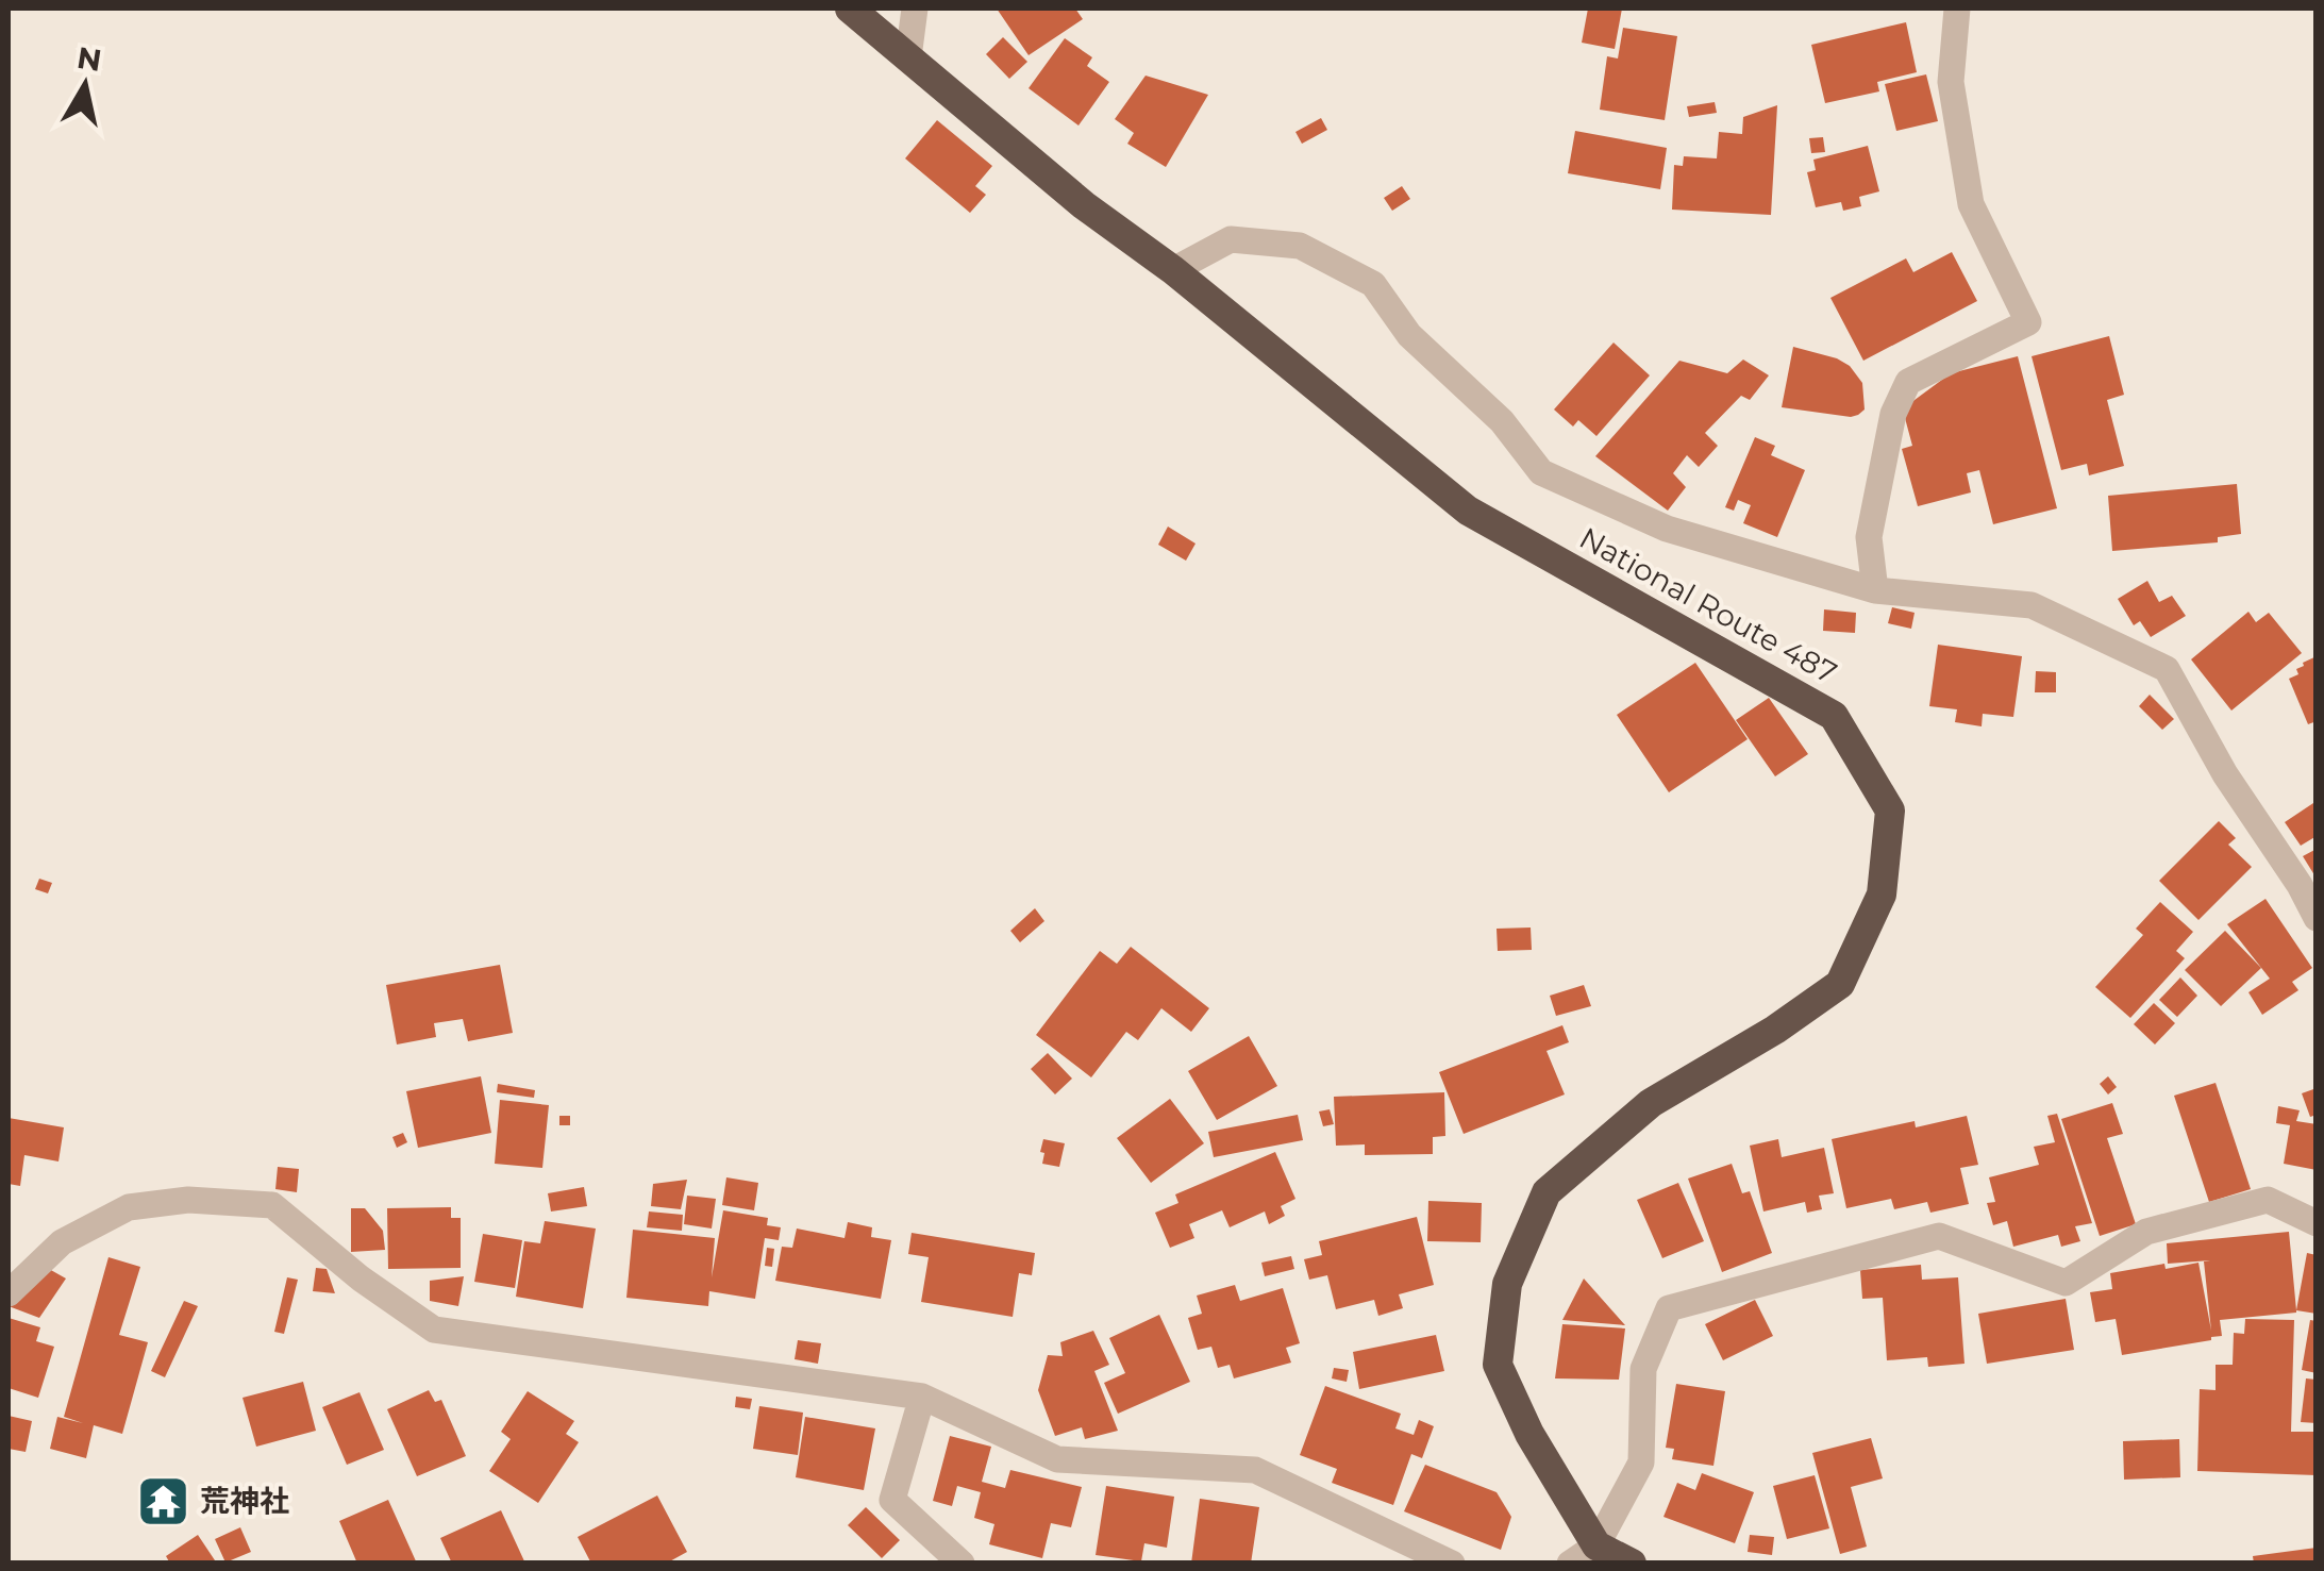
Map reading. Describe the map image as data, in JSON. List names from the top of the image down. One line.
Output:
{"streets":{"highway":["National Route 487"]},"places":{"temple":["荒神社"]},"north":"top"}
